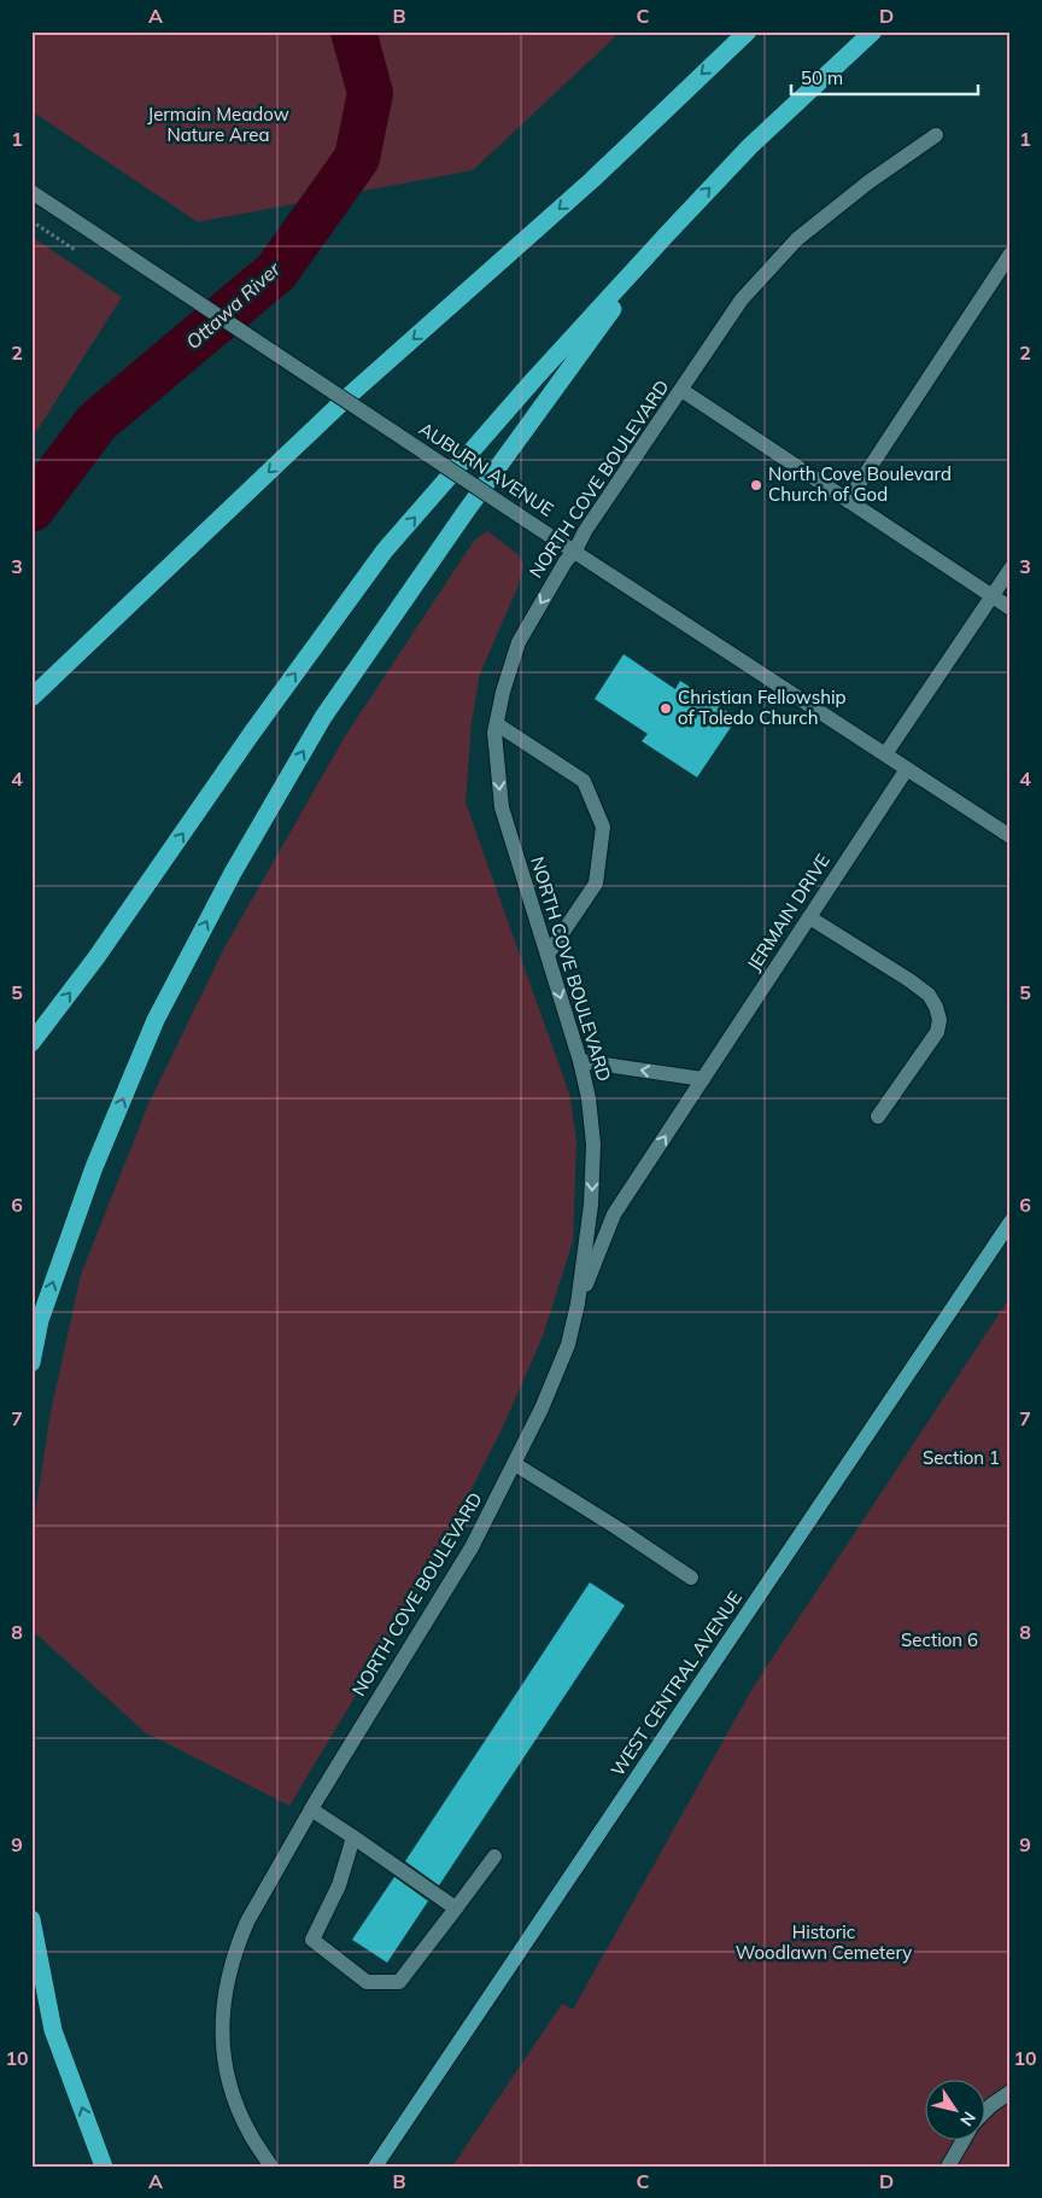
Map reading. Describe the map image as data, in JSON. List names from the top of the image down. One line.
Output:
{"streets":{"main road":["WEST CENTRAL AVENUE"],"street":["AUBURN AVENUE","NORTH COVE BOULEVARD","JERMAIN DRIVE"]},"crossings":[["AUBURN AVENUE","NORTH COVE BOULEVARD"],["AUBURN AVENUE","JERMAIN DRIVE"],["NORTH COVE BOULEVARD","JERMAIN DRIVE"]],"one_way":["JERMAIN DRIVE"],"water":["Ottawa River"],"parks":["Jermain Meadow Nature Area","Section 1","Section 6","Historic Woodlawn Cemetery"],"places":["North Cove Boulevard Church of God","Christian Fellowship of Toledo Church"],"scale_bar":"50 m","north":"bottom right","grid":{"columns":["A","B","C","D"],"rows":["1","2","3","4","5","6","7","8","9","10"]}}
